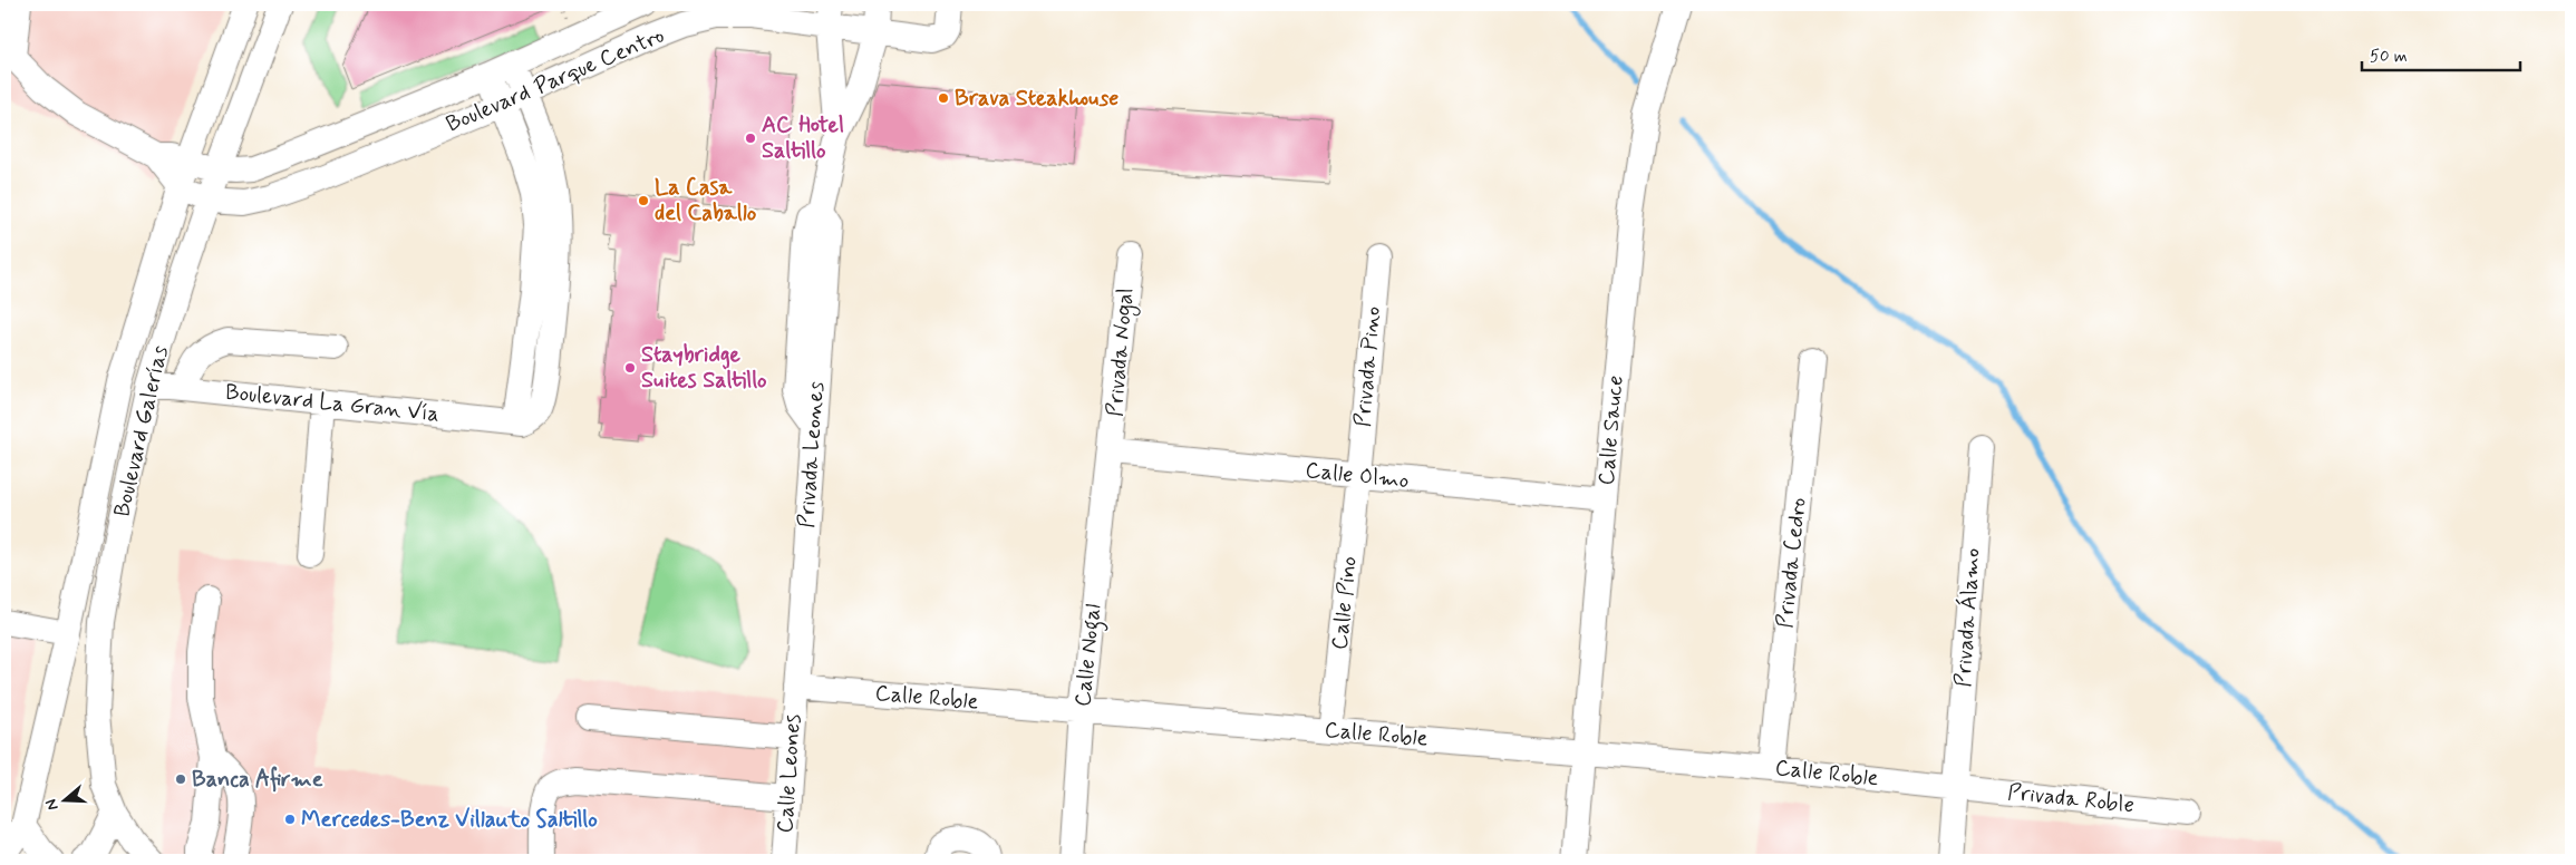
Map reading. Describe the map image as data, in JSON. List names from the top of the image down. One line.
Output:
{"streets":{"street":["Boulevard Parque Centro","Privada Nogal","Privada Pino","Boulevard La Gran Vía","Calle Sauce","Boulevard Galerías","Privada Leones","Calle Olmo","Privada Cedro","Calle Pino","Privada Álamo","Calle Nogal","Calle Roble","Calle Leones","Privada Roble"]},"crossings":[["Boulevard Parque Centro","Boulevard La Gran Vía"],["Boulevard Parque Centro","Boulevard Galerías"],["Privada Nogal","Calle Olmo"],["Privada Nogal","Calle Nogal"],["Privada Pino","Calle Olmo"],["Privada Pino","Calle Pino"],["Boulevard La Gran Vía","Boulevard Galerías"],["Calle Sauce","Calle Olmo"],["Calle Sauce","Calle Roble"],["Privada Leones","Calle Roble"],["Privada Leones","Calle Leones"],["Calle Olmo","Calle Pino"],["Calle Olmo","Calle Nogal"],["Privada Cedro","Calle Roble"],["Calle Pino","Calle Roble"],["Privada Álamo","Calle Roble"],["Privada Álamo","Privada Roble"],["Calle Nogal","Calle Roble"],["Calle Roble","Calle Leones"],["Calle Roble","Privada Roble"]],"places":["Brava Steakhouse","AC Hotel Saltillo","La Casa del Caballo","Staybridge Suites Saltillo","Banca Afirme","Mercedes-Benz Villauto Saltillo"],"scale_bar":"50 m","north":"left"}
